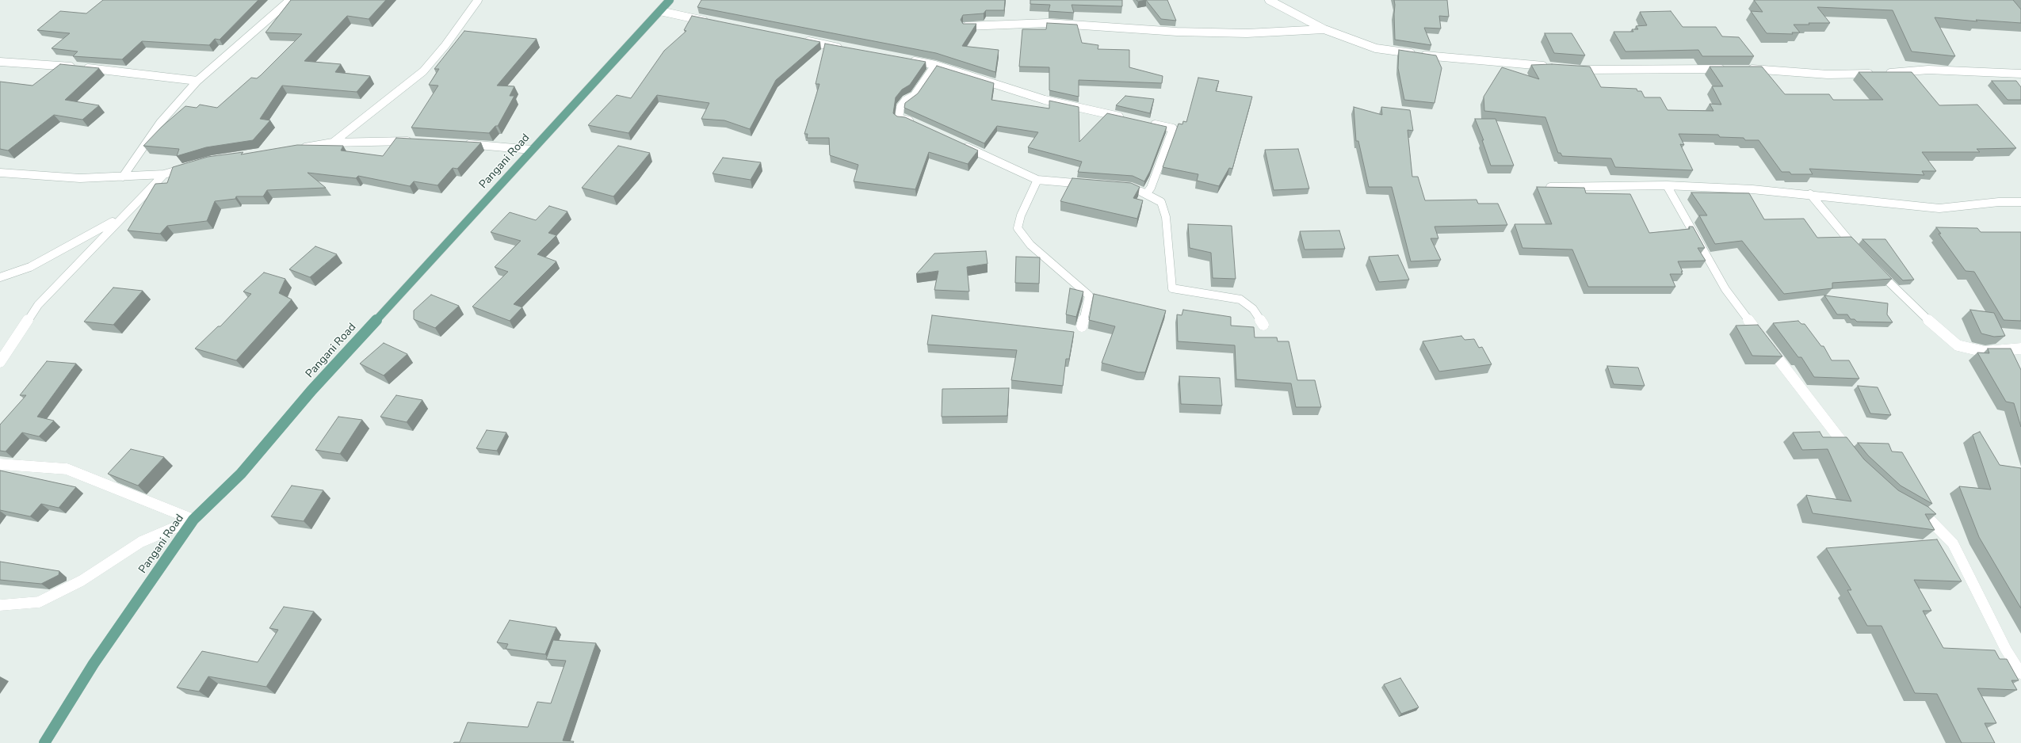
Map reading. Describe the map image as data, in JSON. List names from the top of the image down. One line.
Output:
{"streets":{"main road":["Pangani Road"]}}
